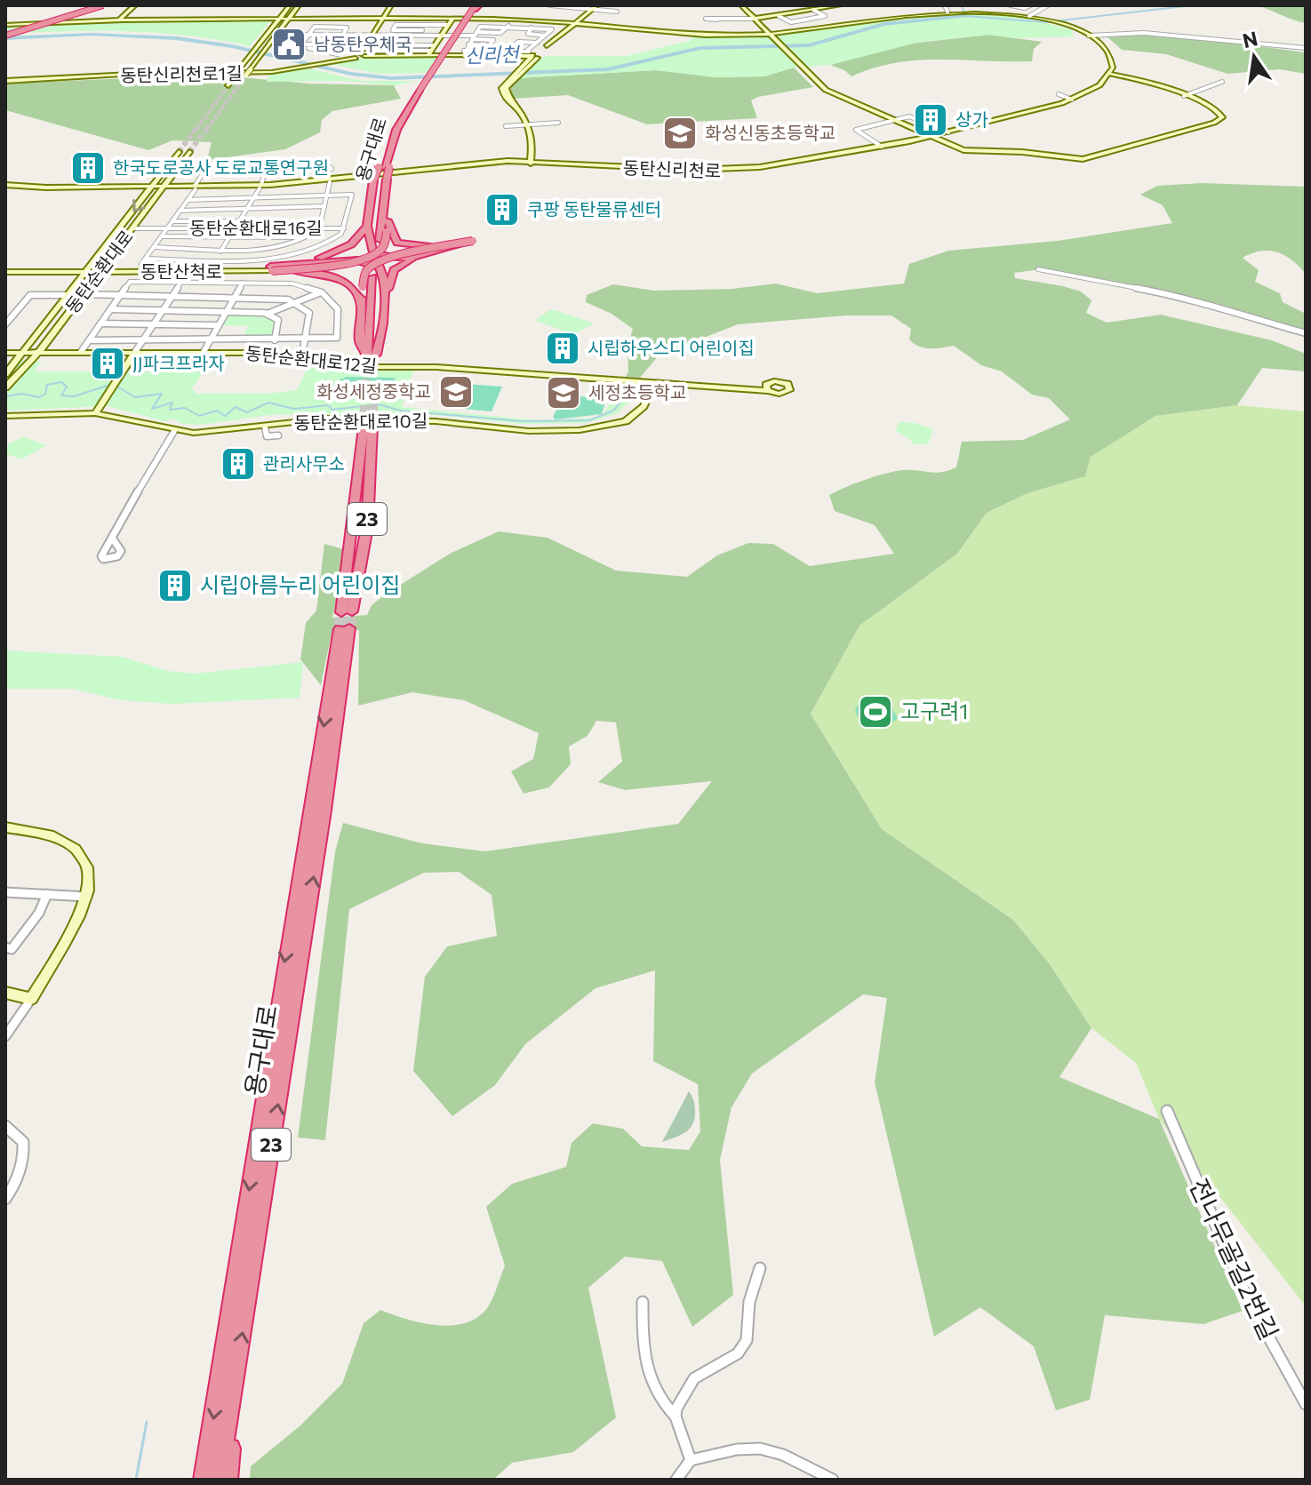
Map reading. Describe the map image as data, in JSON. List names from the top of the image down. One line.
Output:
{"streets":{"highway":["용구대로","23"],"main road":["동탄신리천로1길","동탄신리천로","동탄순환대로","동탄산척로","동탄순환대로12길","동탄순환대로10길"],"street":["동탄순환대로16길","전나무골길2번길"]},"crossings":[["동탄신리천로","동탄순환대로16길"],["동탄신리천로","동탄순환대로"],["동탄순환대로16길","동탄순환대로"],["동탄순환대로","동탄산척로"],["동탄순환대로","동탄순환대로12길"],["동탄순환대로12길","동탄순환대로10길"]],"water":["신리천"],"places":{"public building":["남동탄우체국"],"building":["상가","한국도로공사 도로교통연구원","쿠팡 동탄물류센터","시립하우스디 어린이집","JJ파크프라자","관리사무소","시립아름누리 어린이집"],"school or university":["화성신동초등학교","화성세정중학교","세정초등학교"],"sports":["고구려1"]},"north":"top"}
